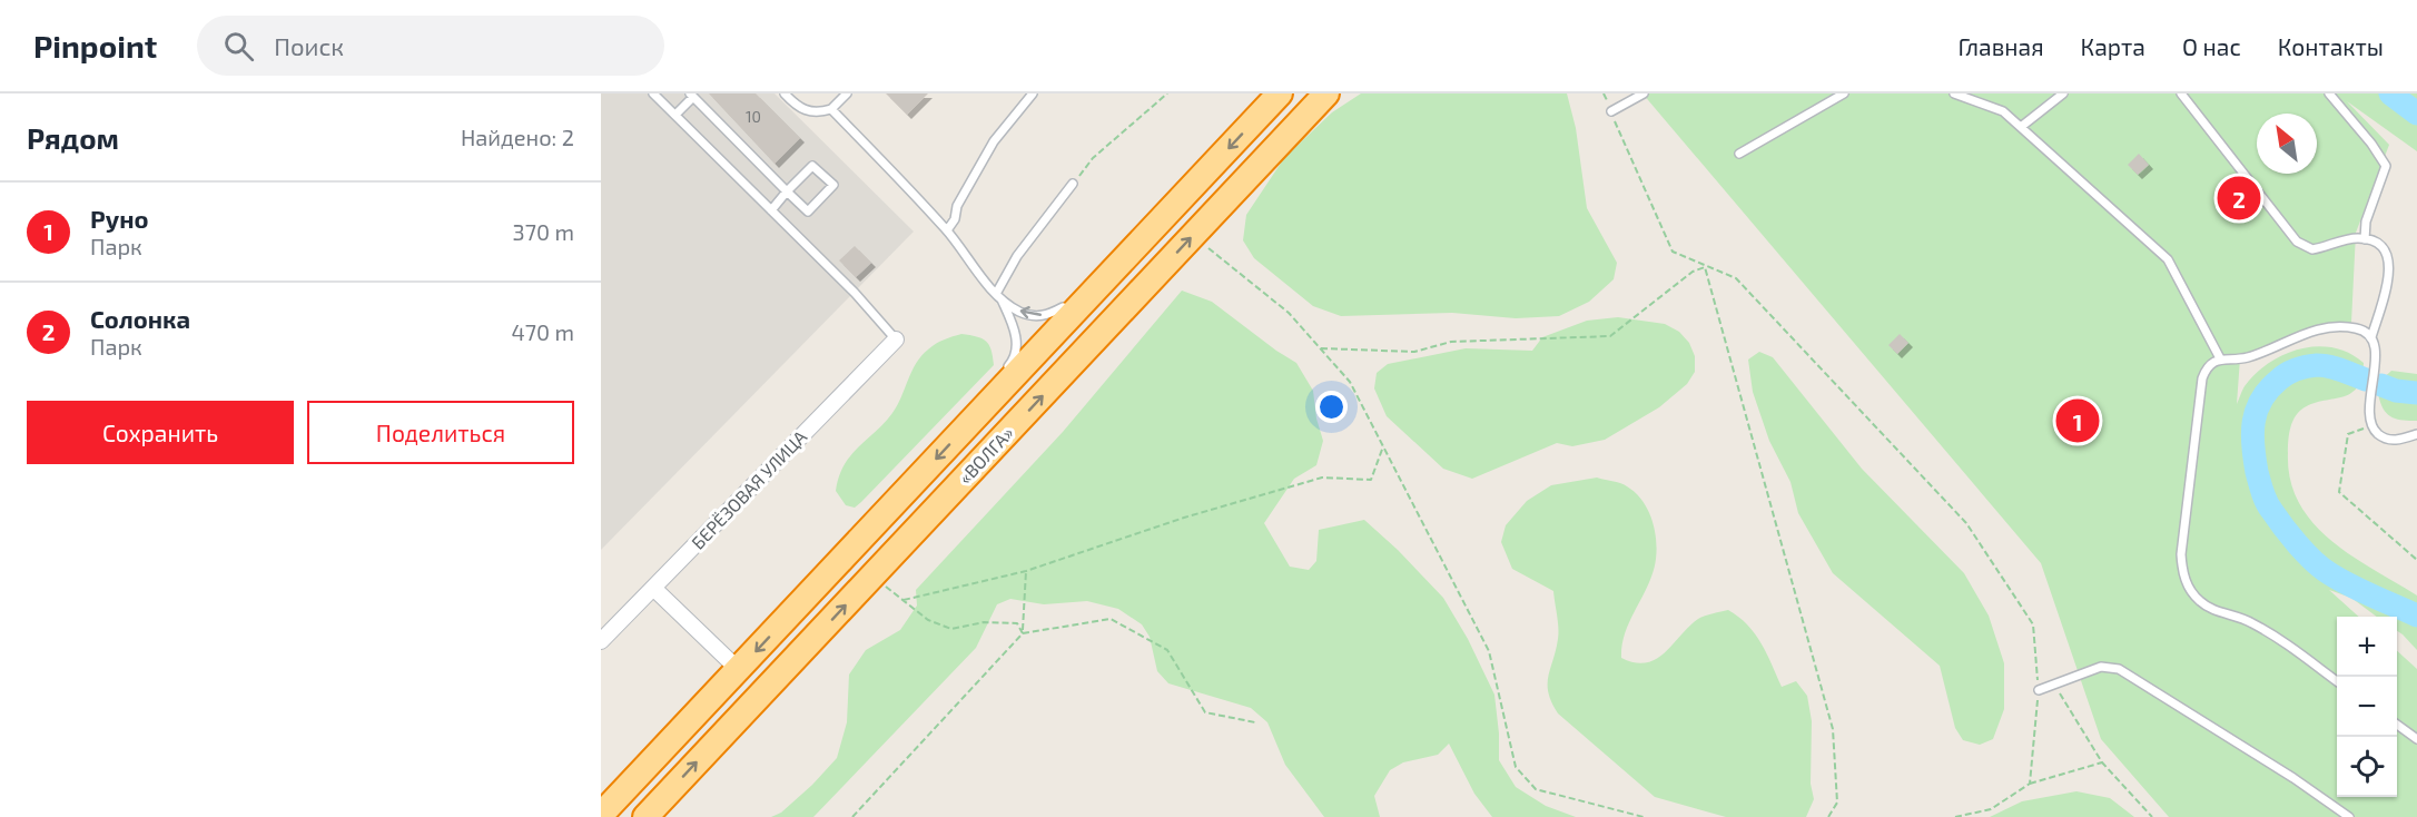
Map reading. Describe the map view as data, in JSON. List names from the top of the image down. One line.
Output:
{"streets":{"highway":["«ВОЛГА»"],"street":["БЕРЁЗОВАЯ УЛИЦА"]},"house_numbers":["10"],"north":"top left","page":{"header":"Pinpoint","search":"Поиск","nav":["Главная","Карта","О нас","Контакты"],"heading":["Рядом","Найдено: 2"],"pins":["2","1"],"list":[{"mark":"1","name":"Руно","note":"Парк","value":"370 m"},{"mark":"2","name":"Солонка","note":"Парк","value":"470 m"}],"buttons":["Сохранить","Поделиться"],"map_buttons":["+","−"]}}
